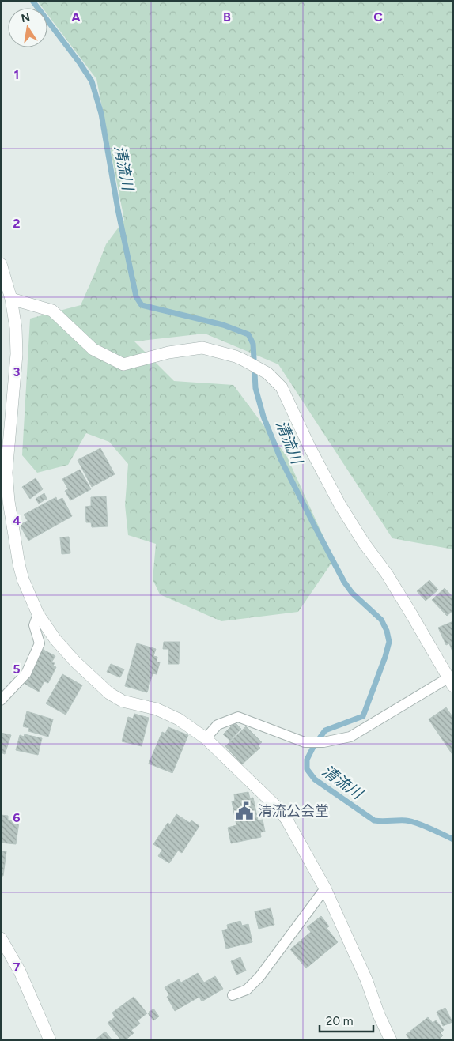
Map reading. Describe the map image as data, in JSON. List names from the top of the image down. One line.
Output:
{"water":["清流川"],"places":{"public building":["清流公会堂"]},"scale_bar":"20 m","north":"top","grid":{"columns":["A","B","C"],"rows":["1","2","3","4","5","6","7"]}}
